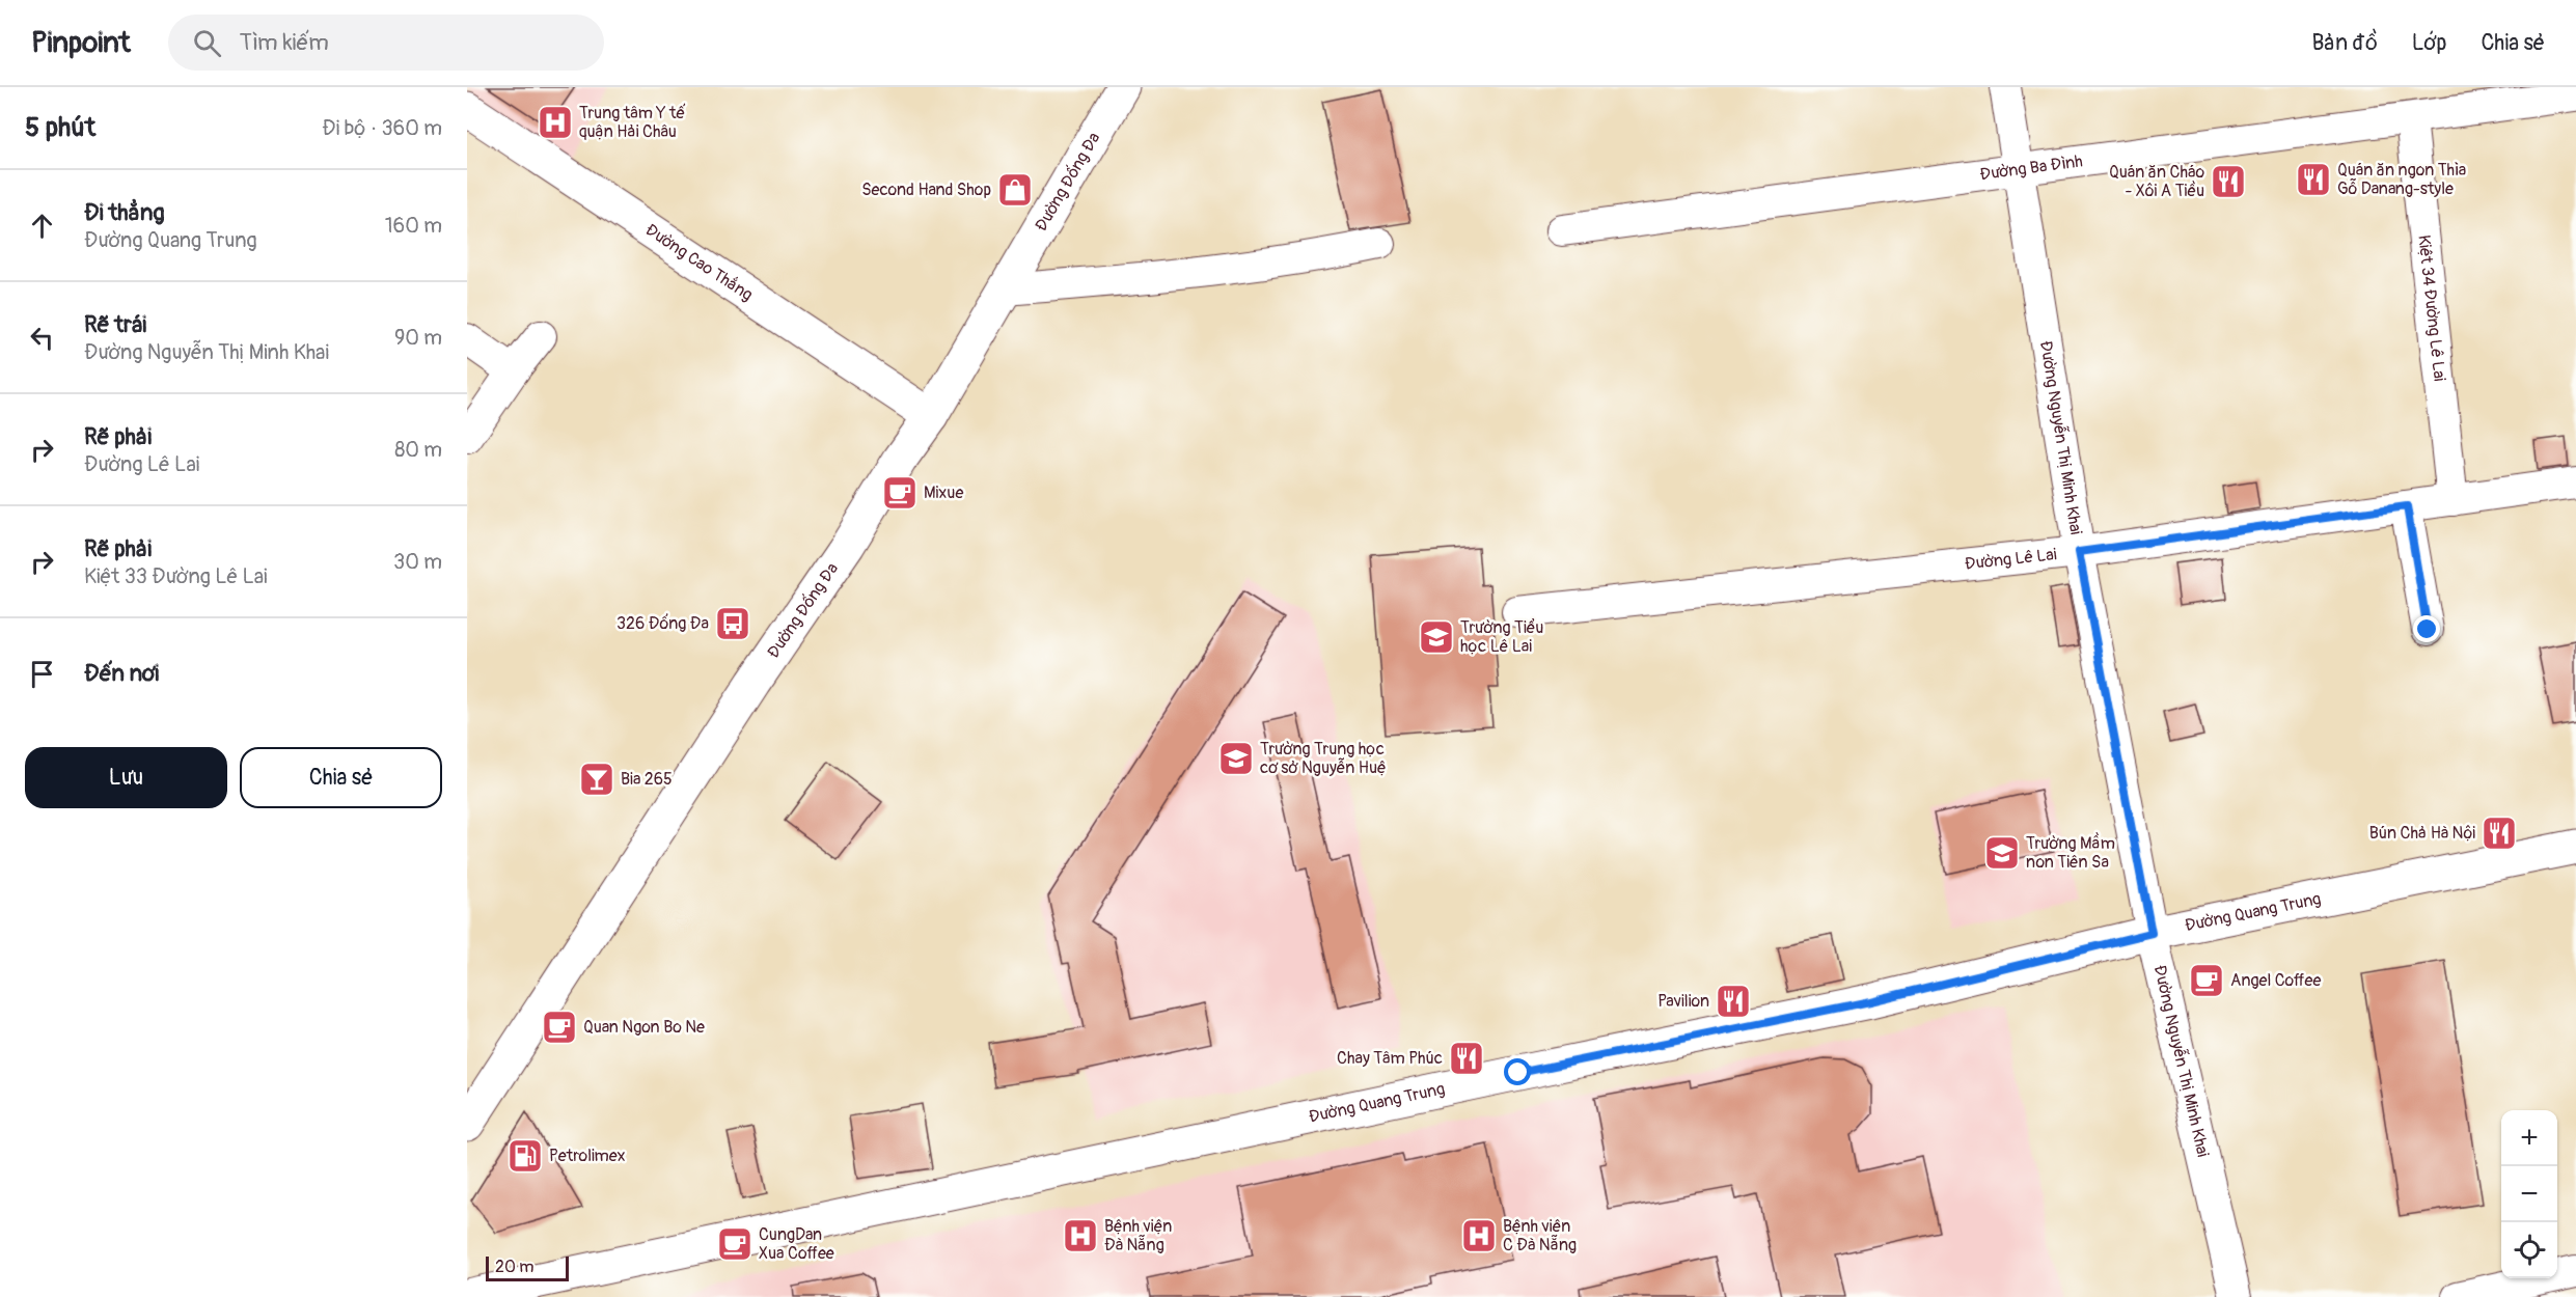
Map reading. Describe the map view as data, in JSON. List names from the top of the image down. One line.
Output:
{"streets":{"main road":["Đường Đống Đa","Đường Cao Thắng","Đường Quang Trung"],"street":["Đường Ba Đình","Kiệt 34 Đường Lê Lai","Đường Nguyễn Thị Minh Khai","Đường Lê Lai"]},"crossings":[["Đường Ba Đình","Kiệt 34 Đường Lê Lai"],["Đường Ba Đình","Đường Nguyễn Thị Minh Khai"],["Đường Đống Đa","Đường Cao Thắng"],["Kiệt 34 Đường Lê Lai","Đường Lê Lai"],["Đường Nguyễn Thị Minh Khai","Đường Lê Lai"],["Đường Nguyễn Thị Minh Khai","Đường Quang Trung"]],"places":{"hospital":["Trung tâm Y tế quận Hải Châu","Bệnh viện Đà Nẵng","Bệnh viện C Đà Nẵng"],"restaurant":["Quán ăn ngon Thìa Gỗ Danang-style","Quán ăn Cháo - Xôi A Tiều","Bún Chả Hà Nội","Pavilion","Chay Tâm Phúc"],"shop":["Second Hand Shop"],"cafe":["Mixue","Angel Coffee","Quan Ngon Bo Ne","CungDan Xua Coffee"],"bus stop":["326 Đống Đa"],"school or university":["Trường Tiểu học Lê Lai","Trường Trung học cơ sở Nguyễn Huệ","Trường Mầm non Tiên Sa"],"bar":["Bia 265"],"fuel station":["Petrolimex"]},"scale_bar":"20 m","page":{"header":"Pinpoint","search":"Tìm kiếm","nav":["Bản đồ","Lớp","Chia sẻ"],"heading":["5 phút","Đi bộ · 360 m"],"list":[["Đi thẳng","Đường Quang Trung","160 m"],["Rẽ trái","Đường Nguyễn Thị Minh Khai","90 m"],["Rẽ phải","Đường Lê Lai","80 m"],["Rẽ phải","Kiệt 33 Đường Lê Lai","30 m"],"Đến nơi"],"buttons":["Lưu","Chia sẻ"],"map_buttons":["+","−"],"scale":"20 m"}}
